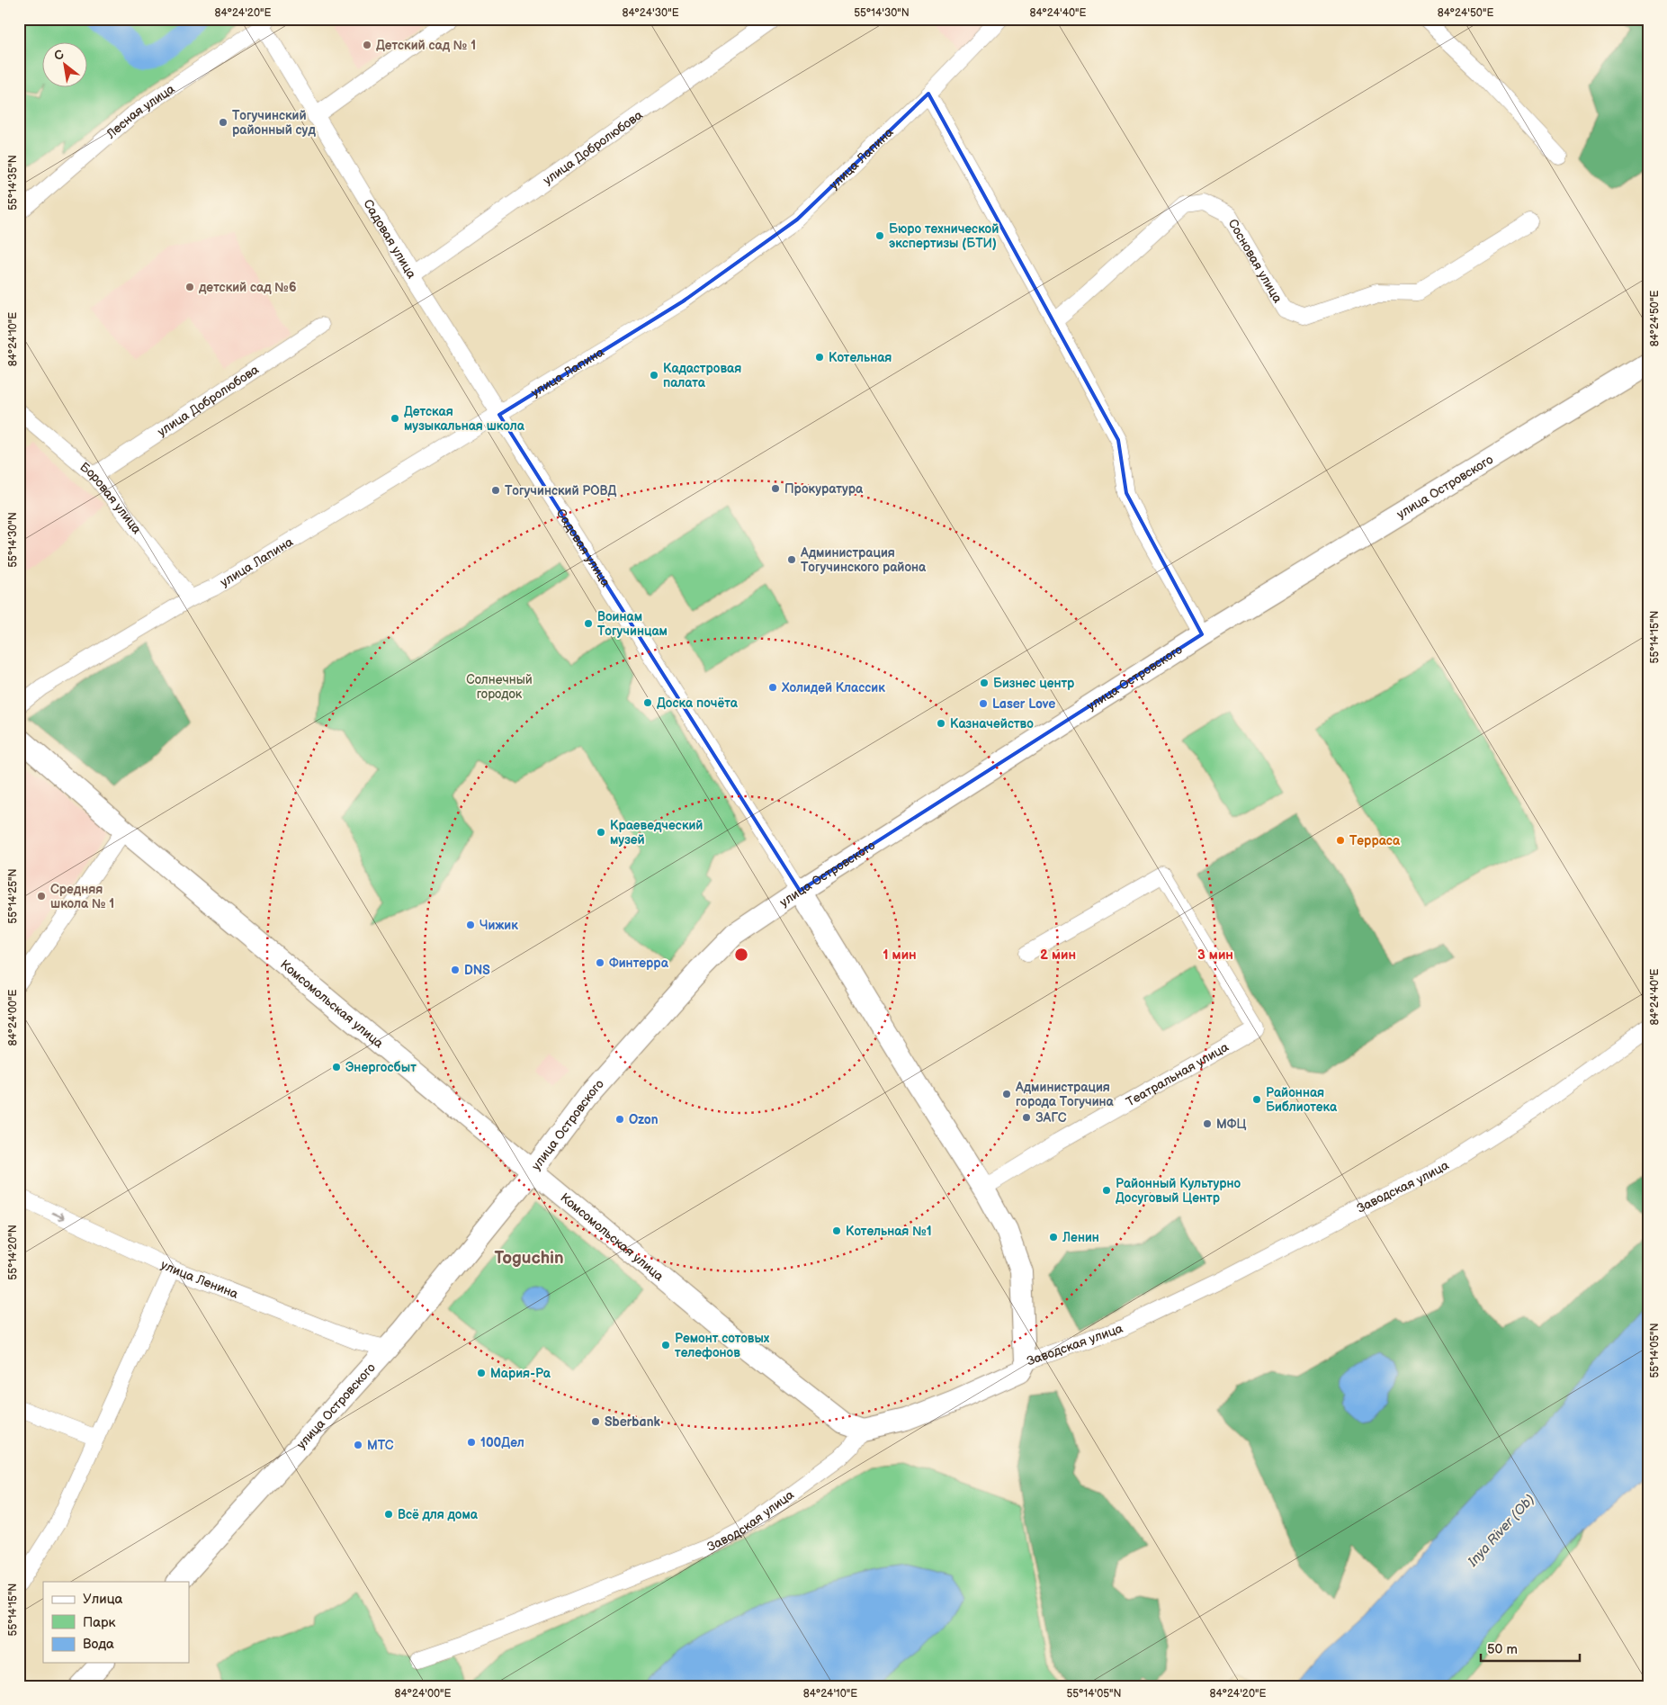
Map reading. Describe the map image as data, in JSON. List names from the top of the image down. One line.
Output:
{"streets":{"street":["Лесная улица","улица Добролюбова","улица Лапина","Садовая улица","Сосновая улица","улица Островского","Боровая улица","Комсомольская улица","Театральная улица","Заводская улица","улица Ленина"]},"crossings":[["Лесная улица","Садовая улица"],["улица Добролюбова","Садовая улица"],["улица Добролюбова","Боровая улица"],["улица Лапина","Садовая улица"],["улица Лапина","Боровая улица"],["Садовая улица","улица Островского"],["улица Островского","Комсомольская улица"],["улица Островского","улица Ленина"],["Комсомольская улица","Заводская улица"]],"one_way":["улица Ленина"],"districts":["Toguchin"],"water":["Inya River (Ob)"],"parks":["Солнечный городок"],"places":["Детский сад № 1","Тогучинский районный суд","Бюро технической экспертизы (БТИ)","детский сад №6","Котельная","Кадастровая палата","Детская музыкальная школа","Прокуратура","Тогучинский РОВД","Администрация Тогучинского района","Воинам Тогучинцам","Бизнес центр","Холидей Классик","Доска почёта","Laser Love","Казначейство","Краеведческий музей","Терраса","Средняя школа № 1","Чижик","Финтерра","DNS","Энергосбыт","Администрация города Тогучина","Районная Библиотека","ЗАГС","Ozon","МФЦ","Районный Культурно Досуговый Центр","Котельная №1","Ленин","Ремонт сотовых телефонов","Мария-Ра","Sberbank","100Дел","МТС","Всё для дома"],"legend":["Улица","Парк","Вода"],"scale_bar":"50 m","north":"top left","coordinates":["84°24'20\"E","84°24'30\"E","55°14'30\"N","84°24'40\"E","84°24'50\"E","55°14'35\"N","84°24'10\"E","55°14'15\"N","55°14'25\"N","84°24'00\"E","55°14'20\"N","55°14'05\"N"],"rings":["1 мин","2 мин","3 мин"]}
